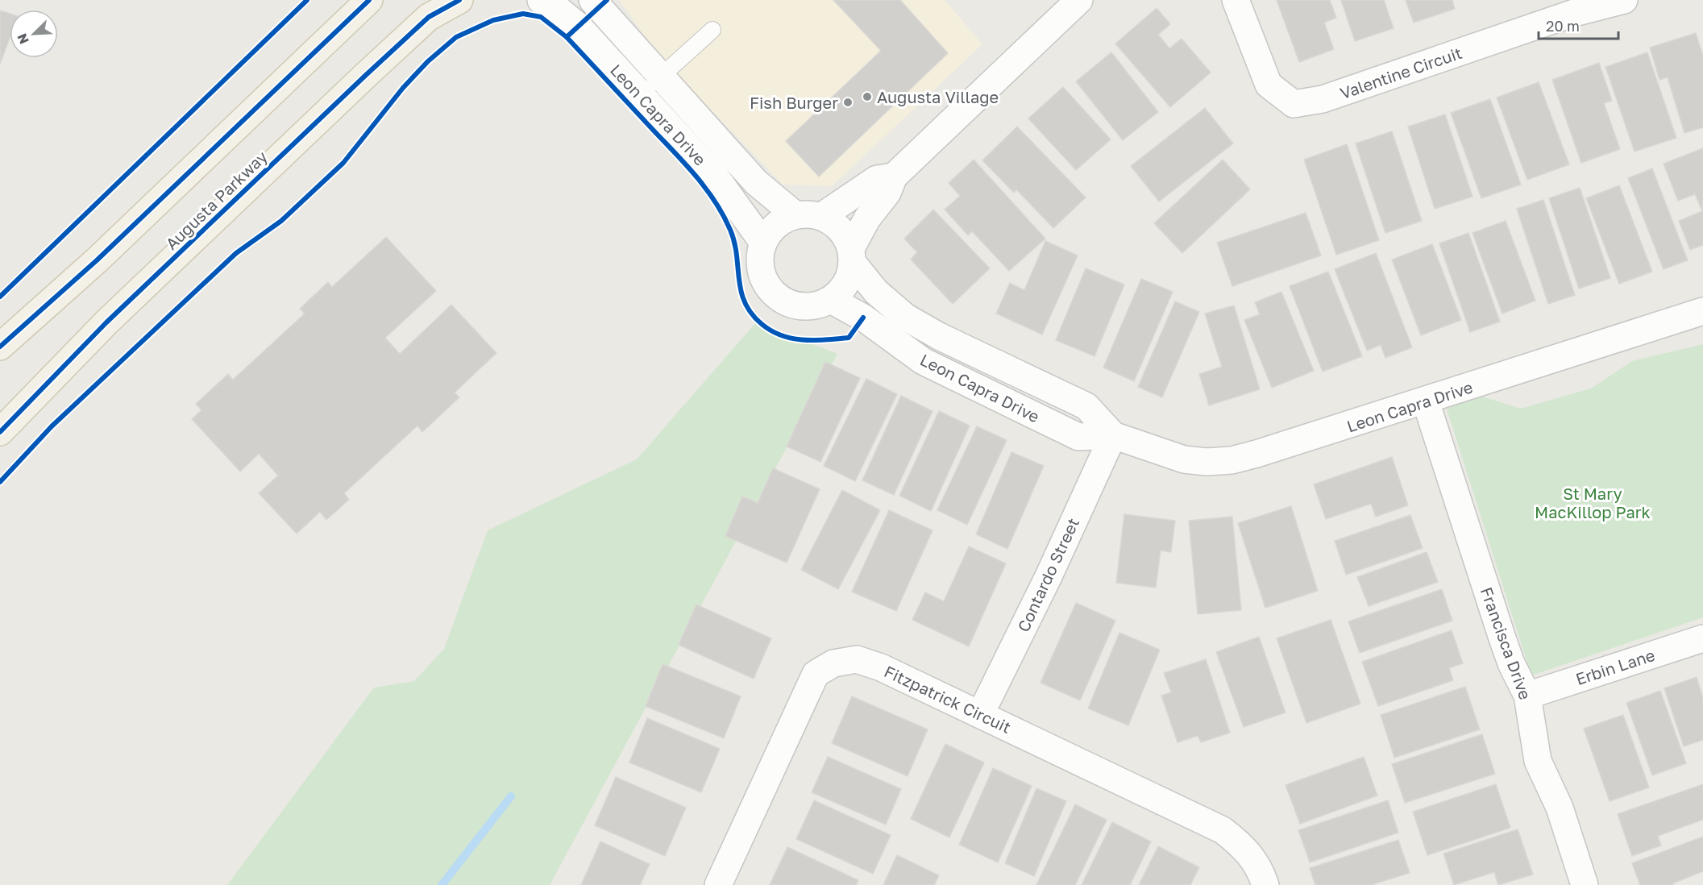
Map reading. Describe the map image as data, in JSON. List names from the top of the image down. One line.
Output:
{"streets":{"main road":["Augusta Parkway"],"street":["Valentine Circuit","Leon Capra Drive","Contardo Street","Francisca Drive","Erbin Lane","Fitzpatrick Circuit"]},"crossings":[["Leon Capra Drive","Contardo Street"],["Leon Capra Drive","Francisca Drive"],["Contardo Street","Fitzpatrick Circuit"],["Francisca Drive","Erbin Lane"]],"parks":["St Mary MacKillop Park"],"places":["Augusta Village","Fish Burger"],"scale_bar":"20 m","north":"bottom left"}
